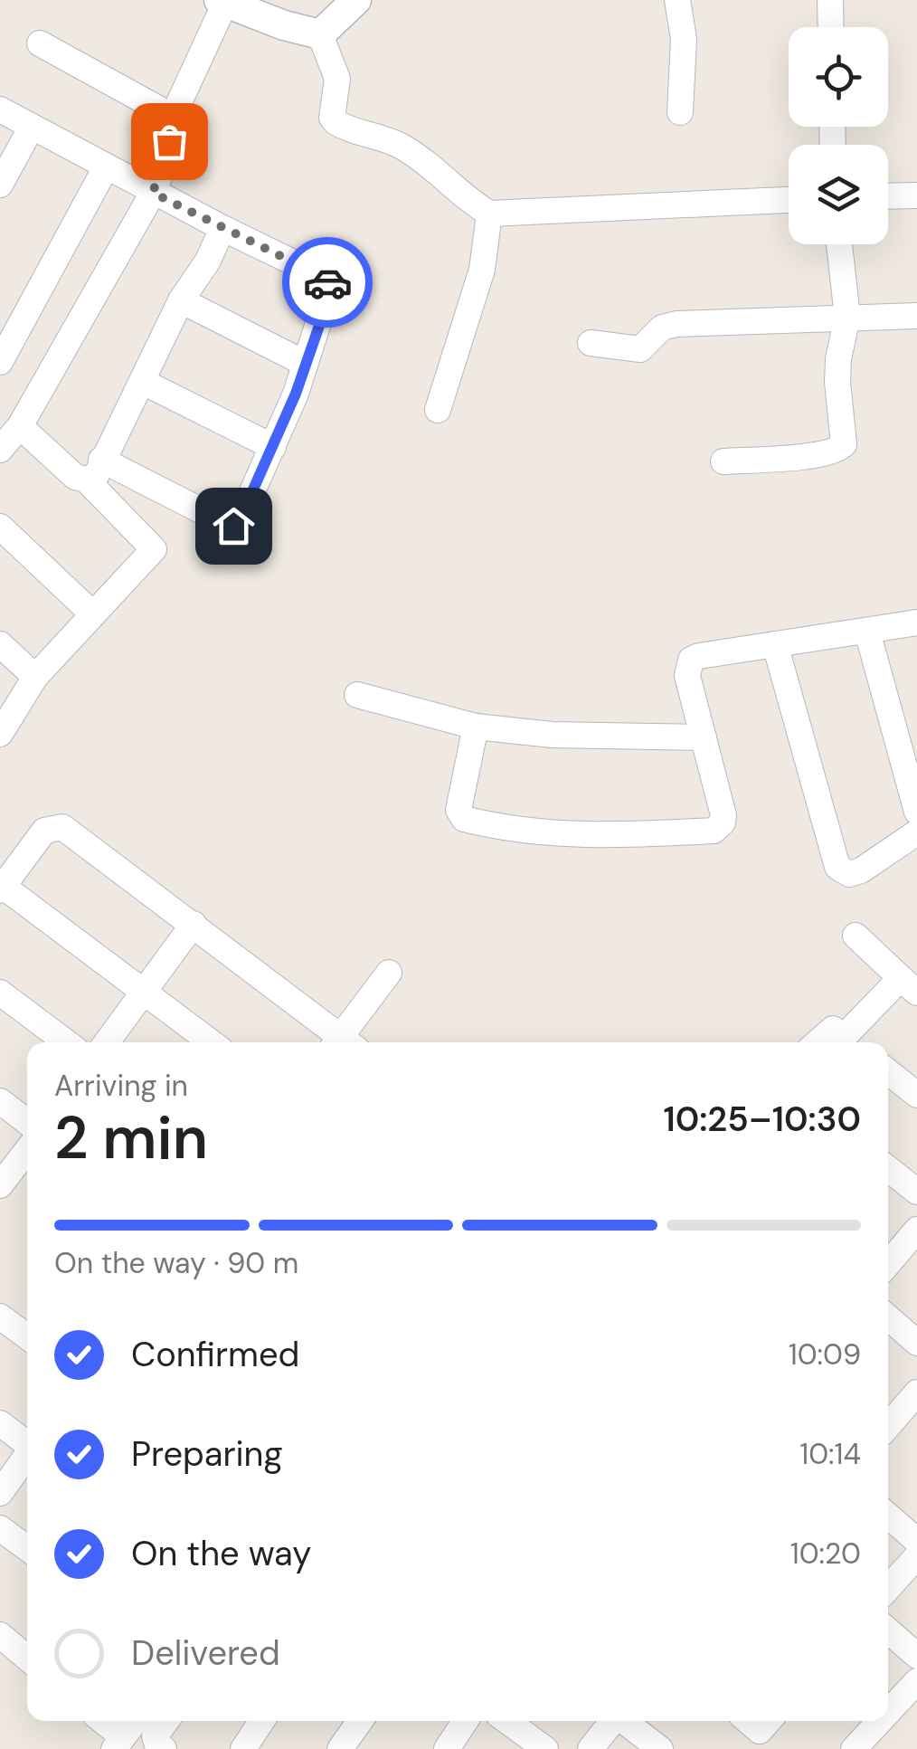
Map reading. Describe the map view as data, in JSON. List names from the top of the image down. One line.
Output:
{"page":{"heading":["2 min","Arriving in","10:25–10:30"],"bar":"On the way · 90 m","list":[["Confirmed","10:09"],["Preparing","10:14"],["On the way","10:20"],"Delivered"]}}
